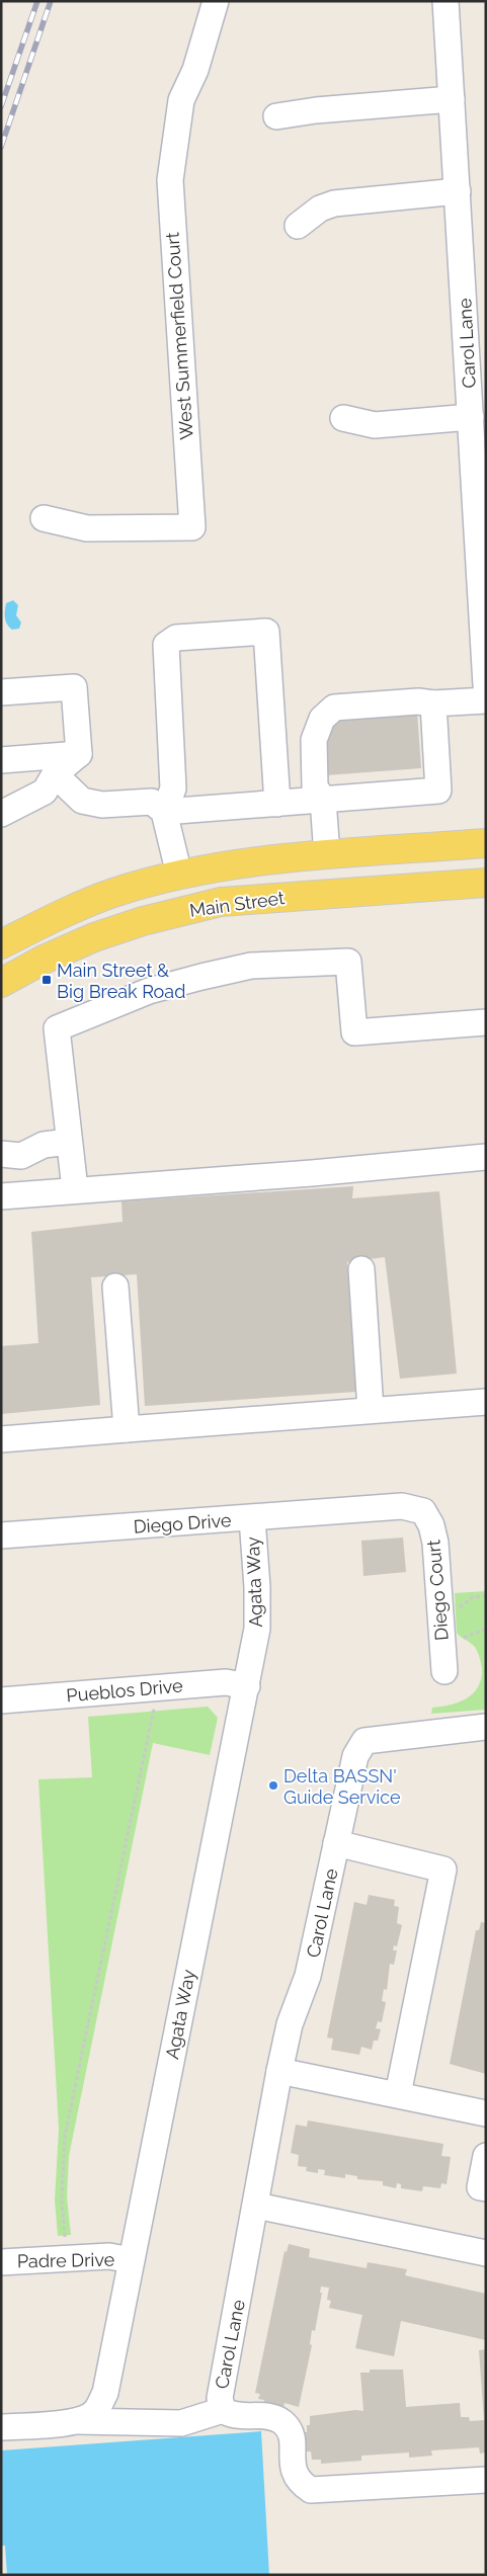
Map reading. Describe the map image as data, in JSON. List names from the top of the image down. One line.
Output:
{"streets":{"main road":["Main Street"],"street":["West Summerfield Court","Carol Lane","Diego Drive","Agata Way","Diego Court","Pueblos Drive","Padre Drive"]},"crossings":[["Diego Drive","Agata Way"],["Diego Drive","Diego Court"],["Agata Way","Pueblos Drive"],["Agata Way","Padre Drive"]],"places":{"transit":["Main Street & Big Break Road"],"other":["Delta BASSN' Guide Service"]}}
